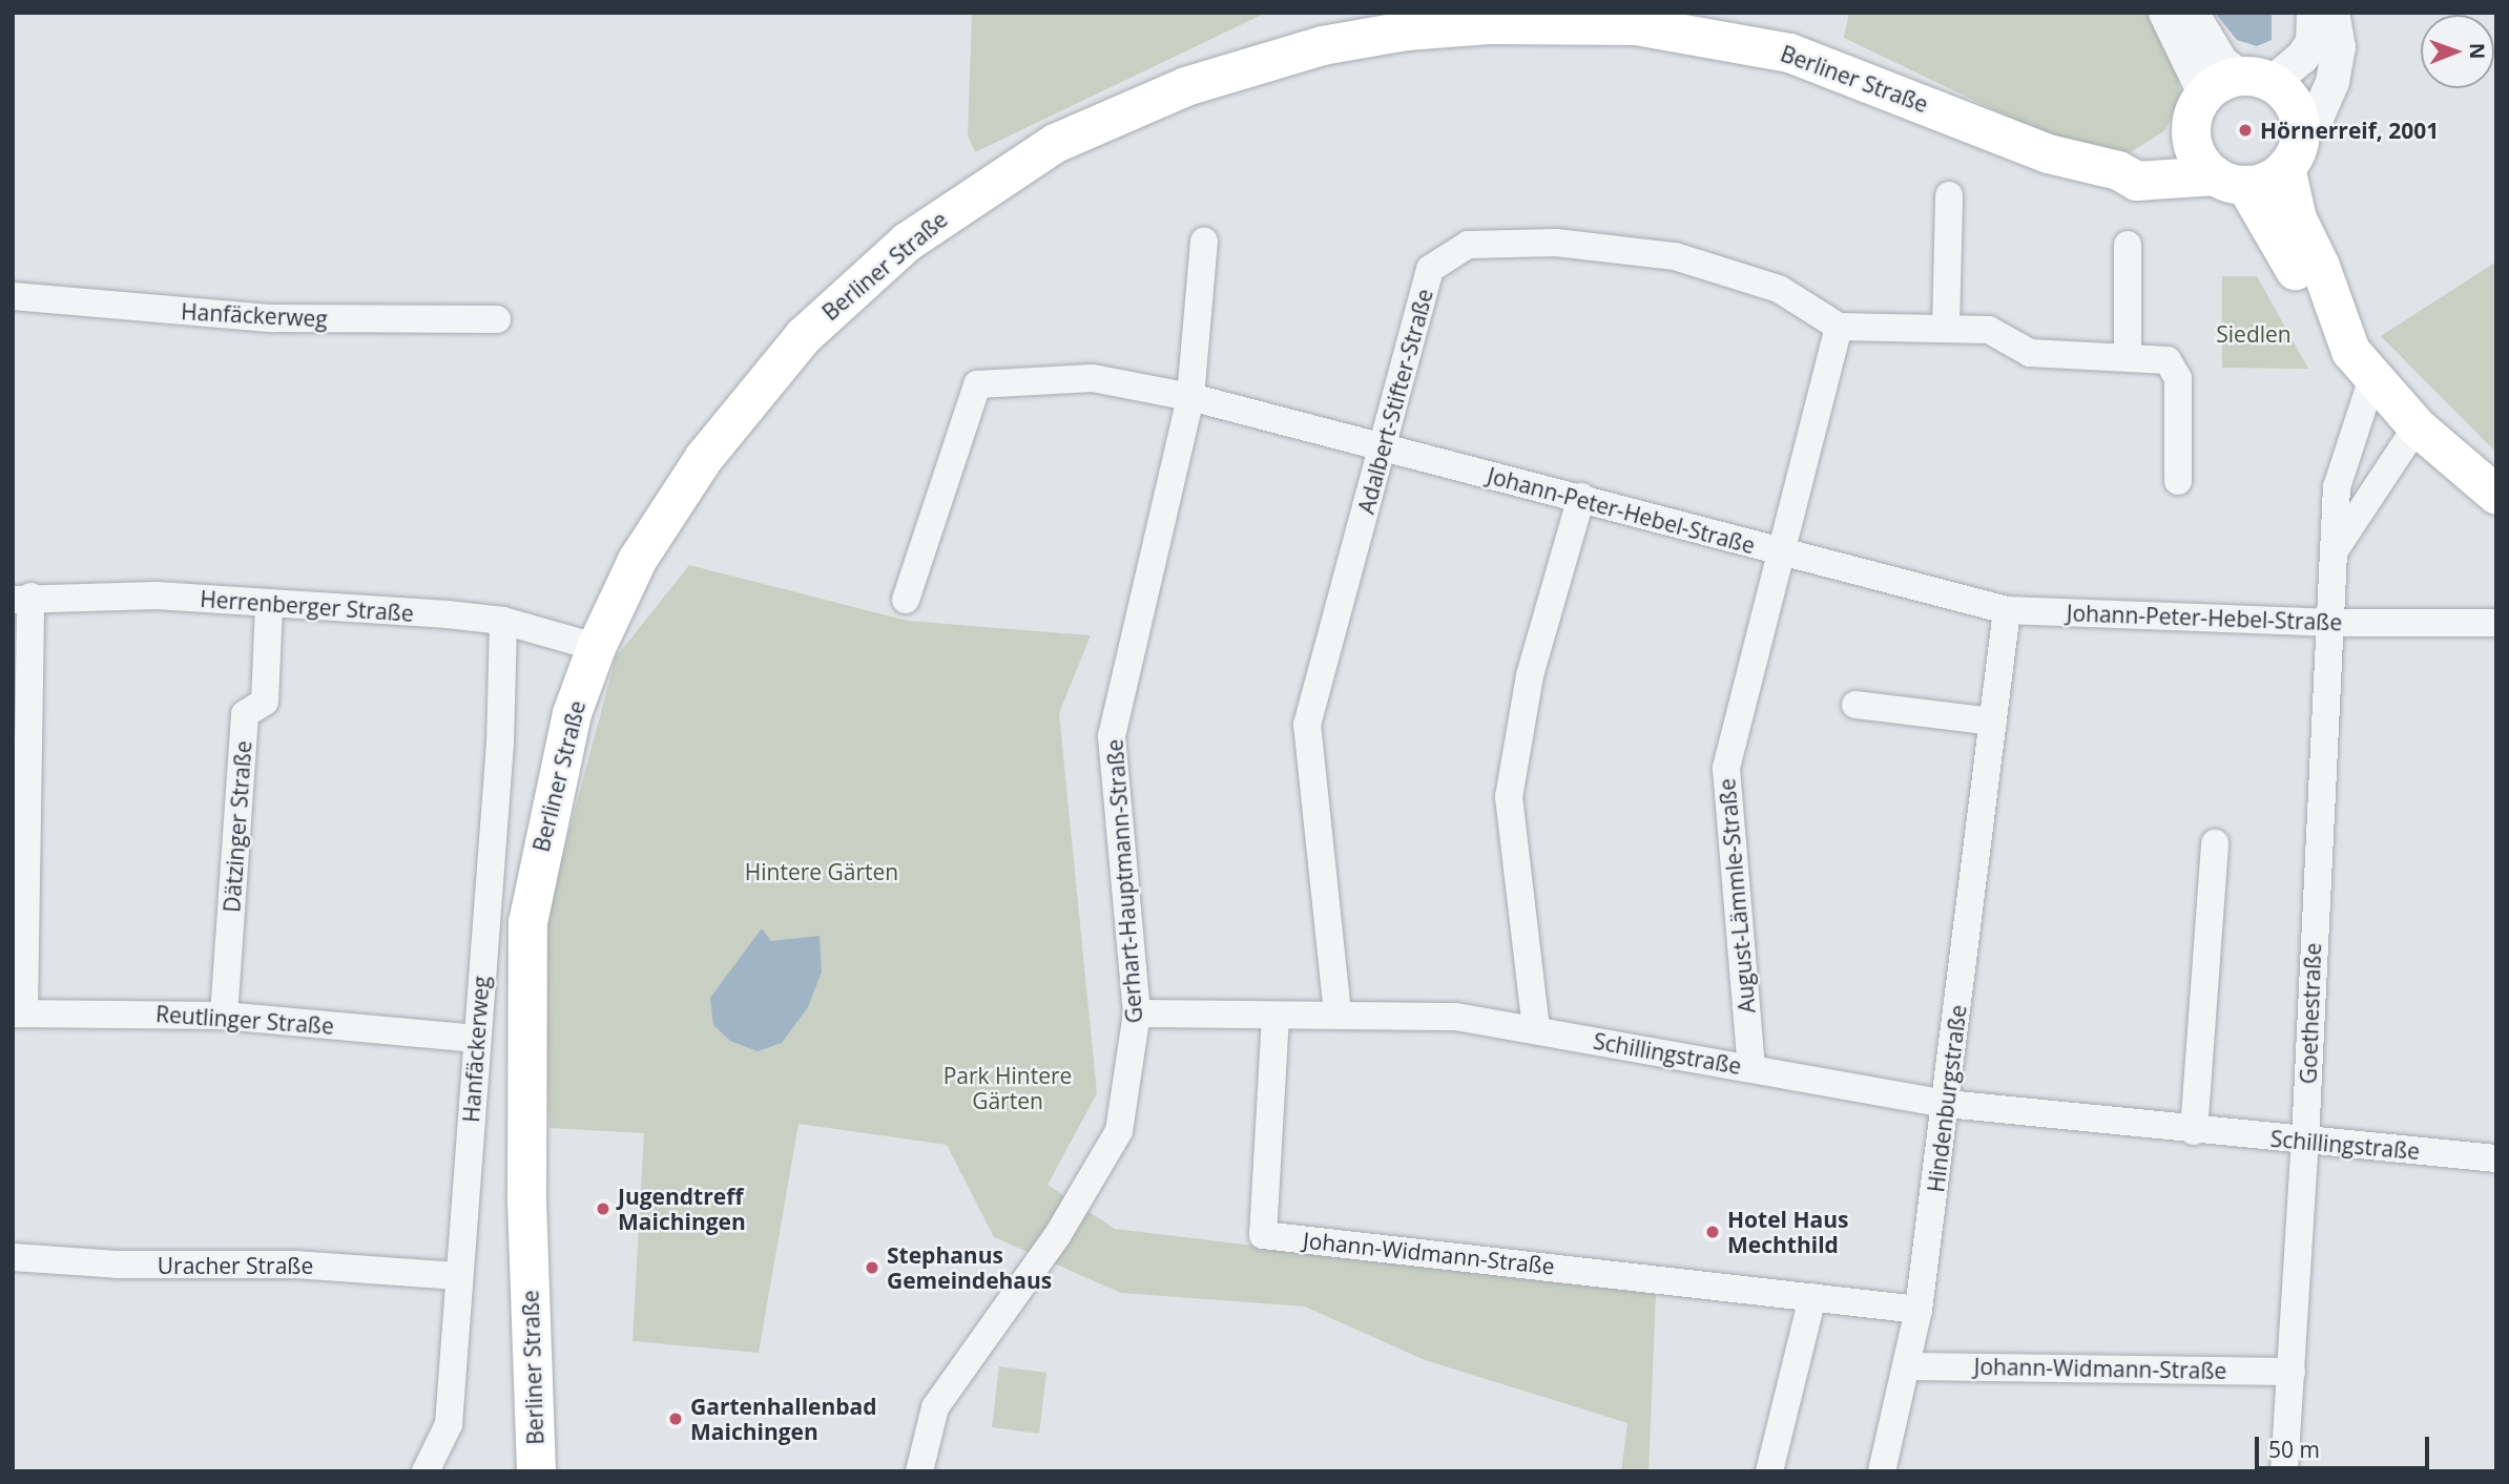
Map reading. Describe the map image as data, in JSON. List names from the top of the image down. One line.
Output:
{"streets":{"main road":["Berliner Straße"],"street":["Hanfäckerweg","Adalbert-Stifter-Straße","Johann-Peter-Hebel-Straße","Herrenberger Straße","Dätzinger Straße","Gerhart-Hauptmann-Straße","August-Lämmle-Straße","Goethestraße","Reutlinger Straße","Schillingstraße","Hindenburgstraße","Johann-Widmann-Straße","Uracher Straße"]},"crossings":[["Berliner Straße","Herrenberger Straße"],["Hanfäckerweg","Herrenberger Straße"],["Hanfäckerweg","Reutlinger Straße"],["Hanfäckerweg","Uracher Straße"],["Adalbert-Stifter-Straße","Johann-Peter-Hebel-Straße"],["Adalbert-Stifter-Straße","Schillingstraße"],["Johann-Peter-Hebel-Straße","Gerhart-Hauptmann-Straße"],["Johann-Peter-Hebel-Straße","August-Lämmle-Straße"],["Johann-Peter-Hebel-Straße","Goethestraße"],["Johann-Peter-Hebel-Straße","Hindenburgstraße"],["Herrenberger Straße","Dätzinger Straße"],["Dätzinger Straße","Reutlinger Straße"],["Gerhart-Hauptmann-Straße","Schillingstraße"],["August-Lämmle-Straße","Schillingstraße"],["Goethestraße","Schillingstraße"],["Goethestraße","Johann-Widmann-Straße"],["Schillingstraße","Hindenburgstraße"],["Schillingstraße","Johann-Widmann-Straße"],["Hindenburgstraße","Johann-Widmann-Straße"]],"parks":["Siedlen","Hintere Gärten","Park Hintere Gärten"],"places":["Hörnerreif, 2001","Jugendtreff Maichingen","Hotel Haus Mechthild","Stephanus Gemeindehaus","Gartenhallenbad Maichingen"],"scale_bar":"50 m","north":"right"}
